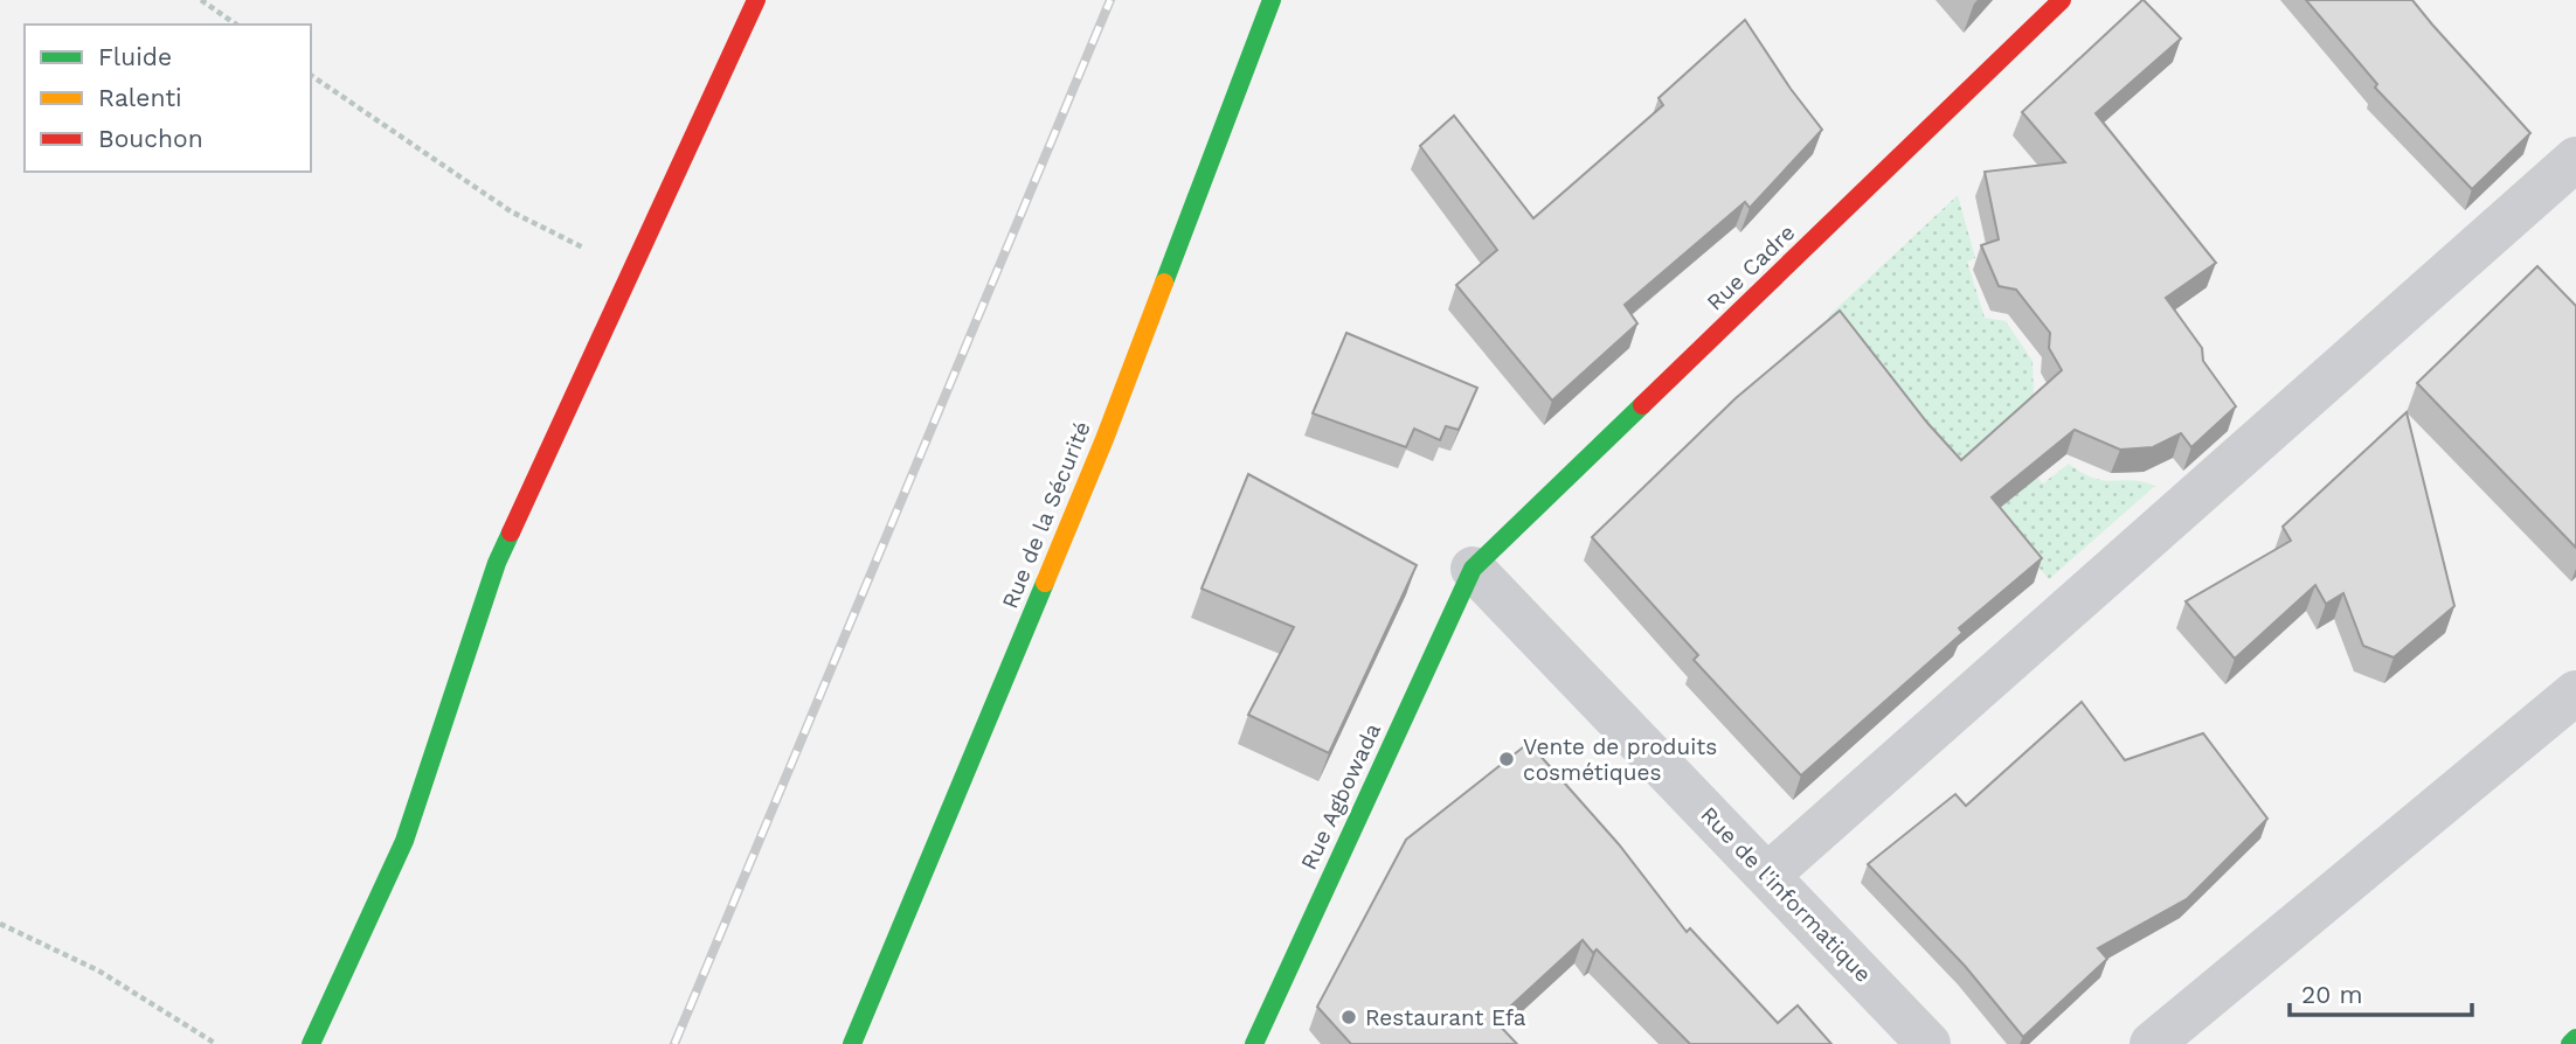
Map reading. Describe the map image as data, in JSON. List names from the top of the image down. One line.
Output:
{"streets":{"main road":["Rue Cadre","Rue de la Sécurité","Rue Agbowada"],"street":["Rue de l'informatique"]},"crossings":[["Rue Cadre","Rue Agbowada"],["Rue Cadre","Rue de l'informatique"],["Rue Agbowada","Rue de l'informatique"]],"places":["Vente de produits cosmétiques","Restaurant Efa"],"legend":["Fluide","Ralenti","Bouchon"],"scale_bar":"20 m"}
